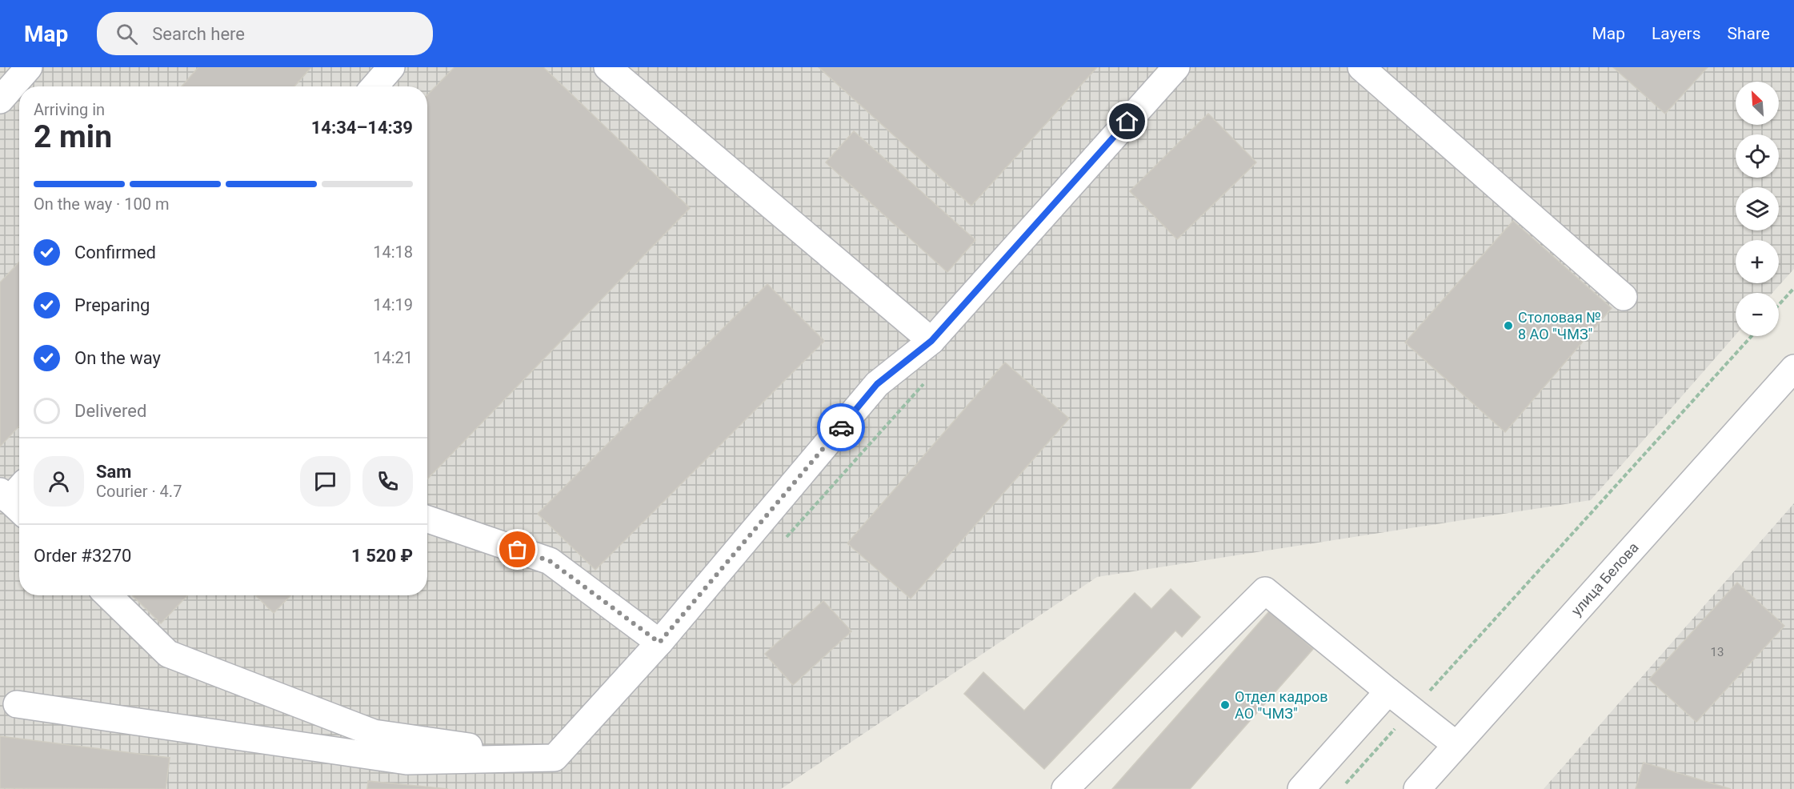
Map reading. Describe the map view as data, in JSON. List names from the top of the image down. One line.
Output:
{"streets":{"street":["улица Белова"]},"places":["Столовая № 8 АО \"ЧМЗ\"","Отдел кадров АО \"ЧМЗ\""],"house_numbers":["13"],"north":"top left","page":{"header":"Map","search":"Search here","nav":["Map","Layers","Share"],"map_buttons":["+","−"],"heading":["2 min","Arriving in","14:34–14:39"],"panel":["Sam","Courier · 4.7","Order #3270","1 520 ₽"],"bar":"On the way · 100 m","list":[["Confirmed","14:18"],["Preparing","14:19"],["On the way","14:21"],"Delivered"]}}
